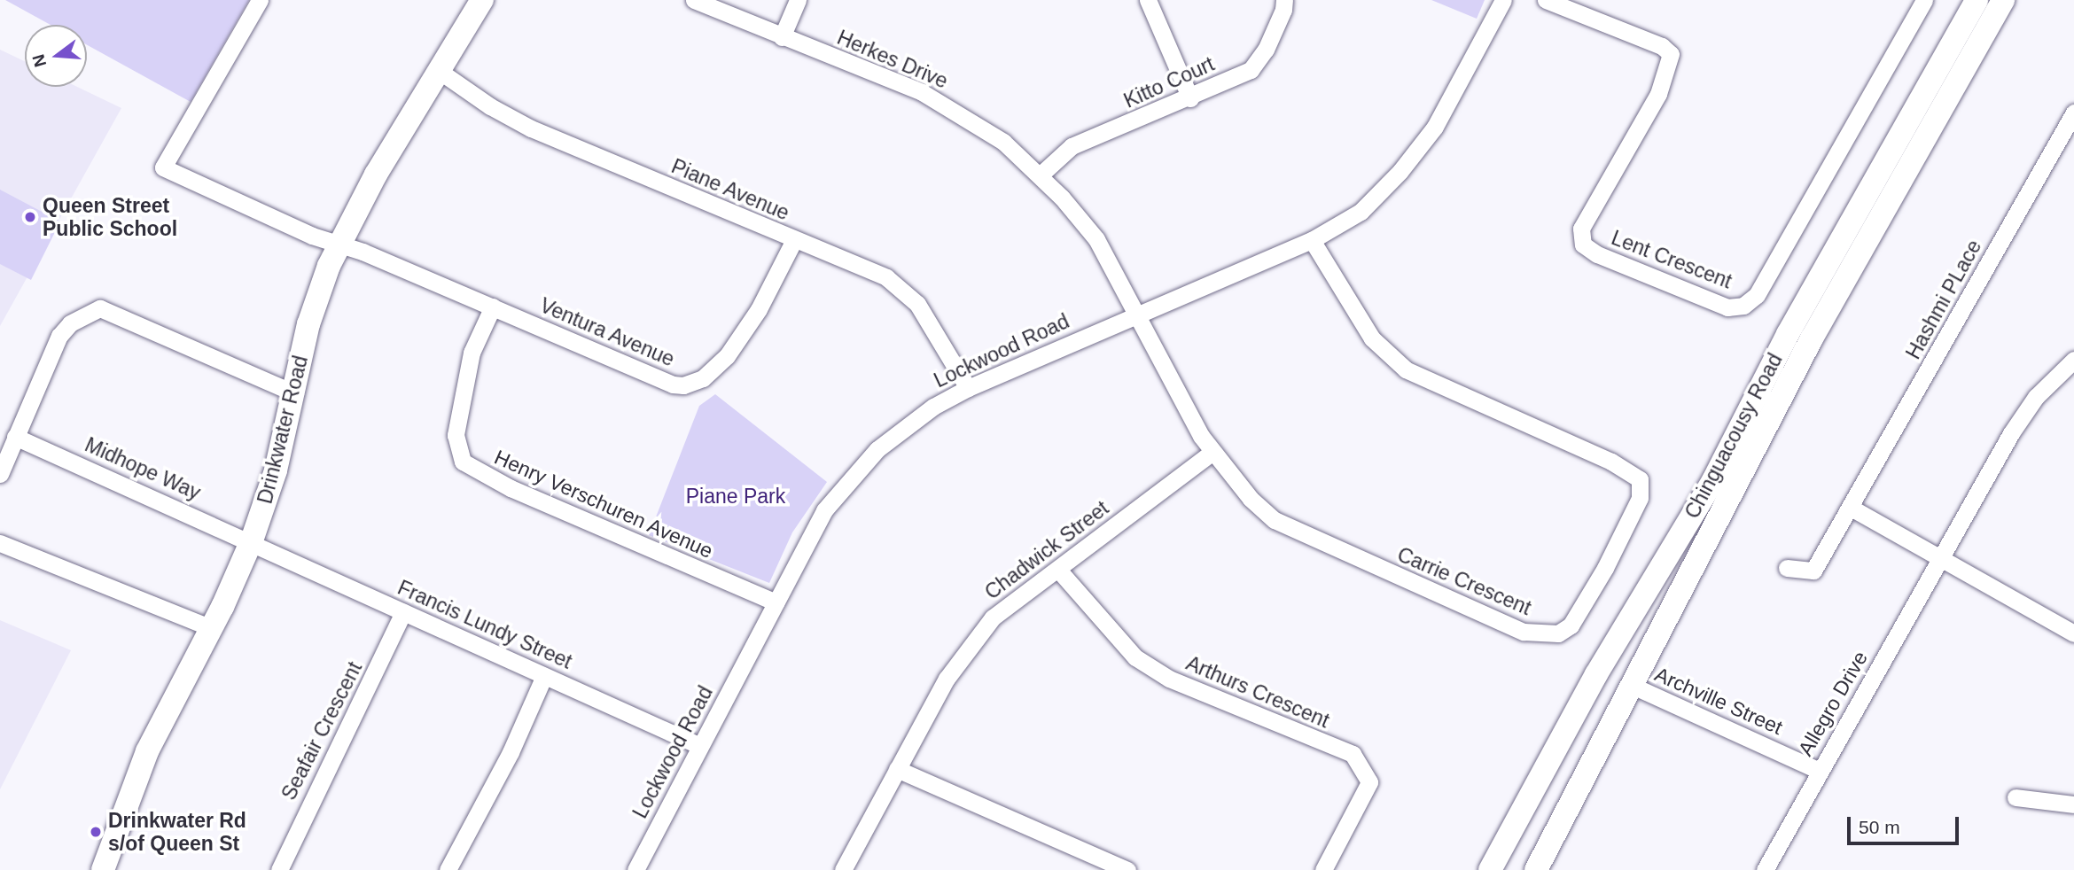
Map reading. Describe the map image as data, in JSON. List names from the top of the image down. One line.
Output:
{"streets":{"main road":["Drinkwater Road","Chinguacousy Road"],"street":["Herkes Drive","Kitto Court","Piane Avenue","Lent Crescent","Hashmi PLace","Ventura Avenue","Lockwood Road","Midhope Way","Henry Verschuren Avenue","Chadwick Street","Carrie Crescent","Francis Lundy Street","Arthurs Crescent","Archville Street","Allegro Drive","Seafair Crescent"]},"crossings":[["Herkes Drive","Kitto Court"],["Herkes Drive","Lockwood Road"],["Herkes Drive","Carrie Crescent"],["Piane Avenue","Ventura Avenue"],["Piane Avenue","Lockwood Road"],["Piane Avenue","Drinkwater Road"],["Ventura Avenue","Drinkwater Road"],["Ventura Avenue","Henry Verschuren Avenue"],["Lockwood Road","Henry Verschuren Avenue"],["Lockwood Road","Carrie Crescent"],["Lockwood Road","Francis Lundy Street"],["Drinkwater Road","Midhope Way"],["Drinkwater Road","Francis Lundy Street"],["Chinguacousy Road","Archville Street"],["Midhope Way","Francis Lundy Street"],["Chadwick Street","Carrie Crescent"],["Chadwick Street","Arthurs Crescent"],["Francis Lundy Street","Seafair Crescent"],["Archville Street","Allegro Drive"]],"parks":["Piane Park"],"places":["Queen Street Public School","Drinkwater Rd s/of Queen St"],"scale_bar":"50 m","north":"left"}
